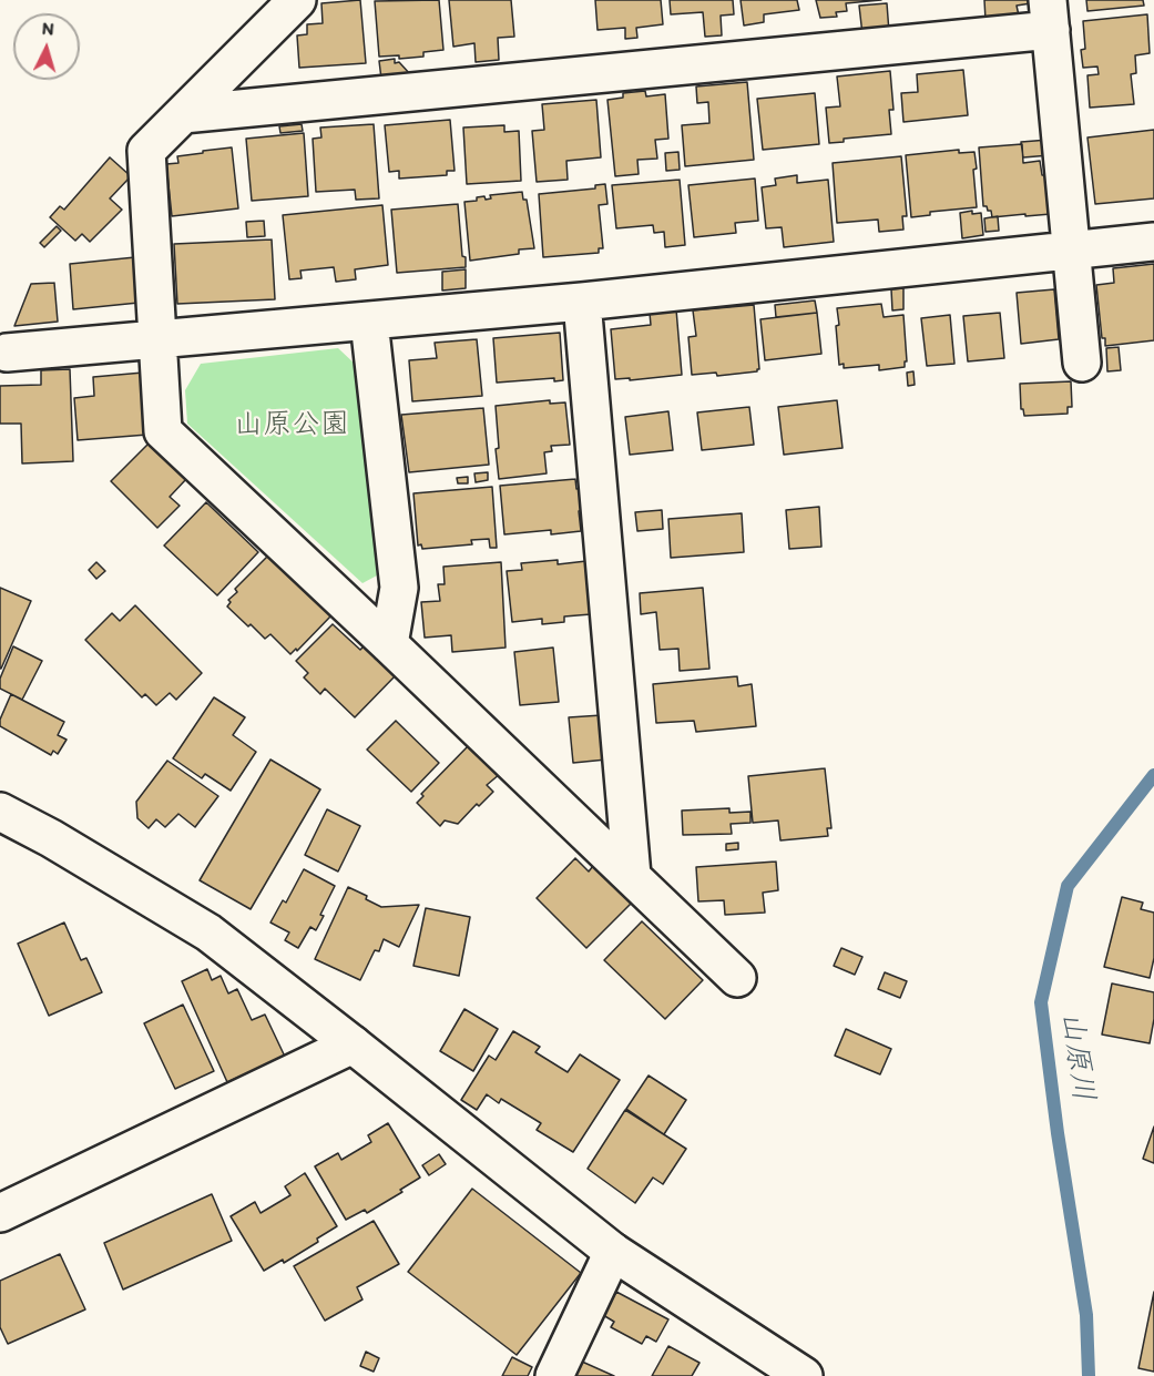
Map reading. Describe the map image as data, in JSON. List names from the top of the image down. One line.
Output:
{"water":["山原川"],"parks":["山原公園"],"north":"top"}
